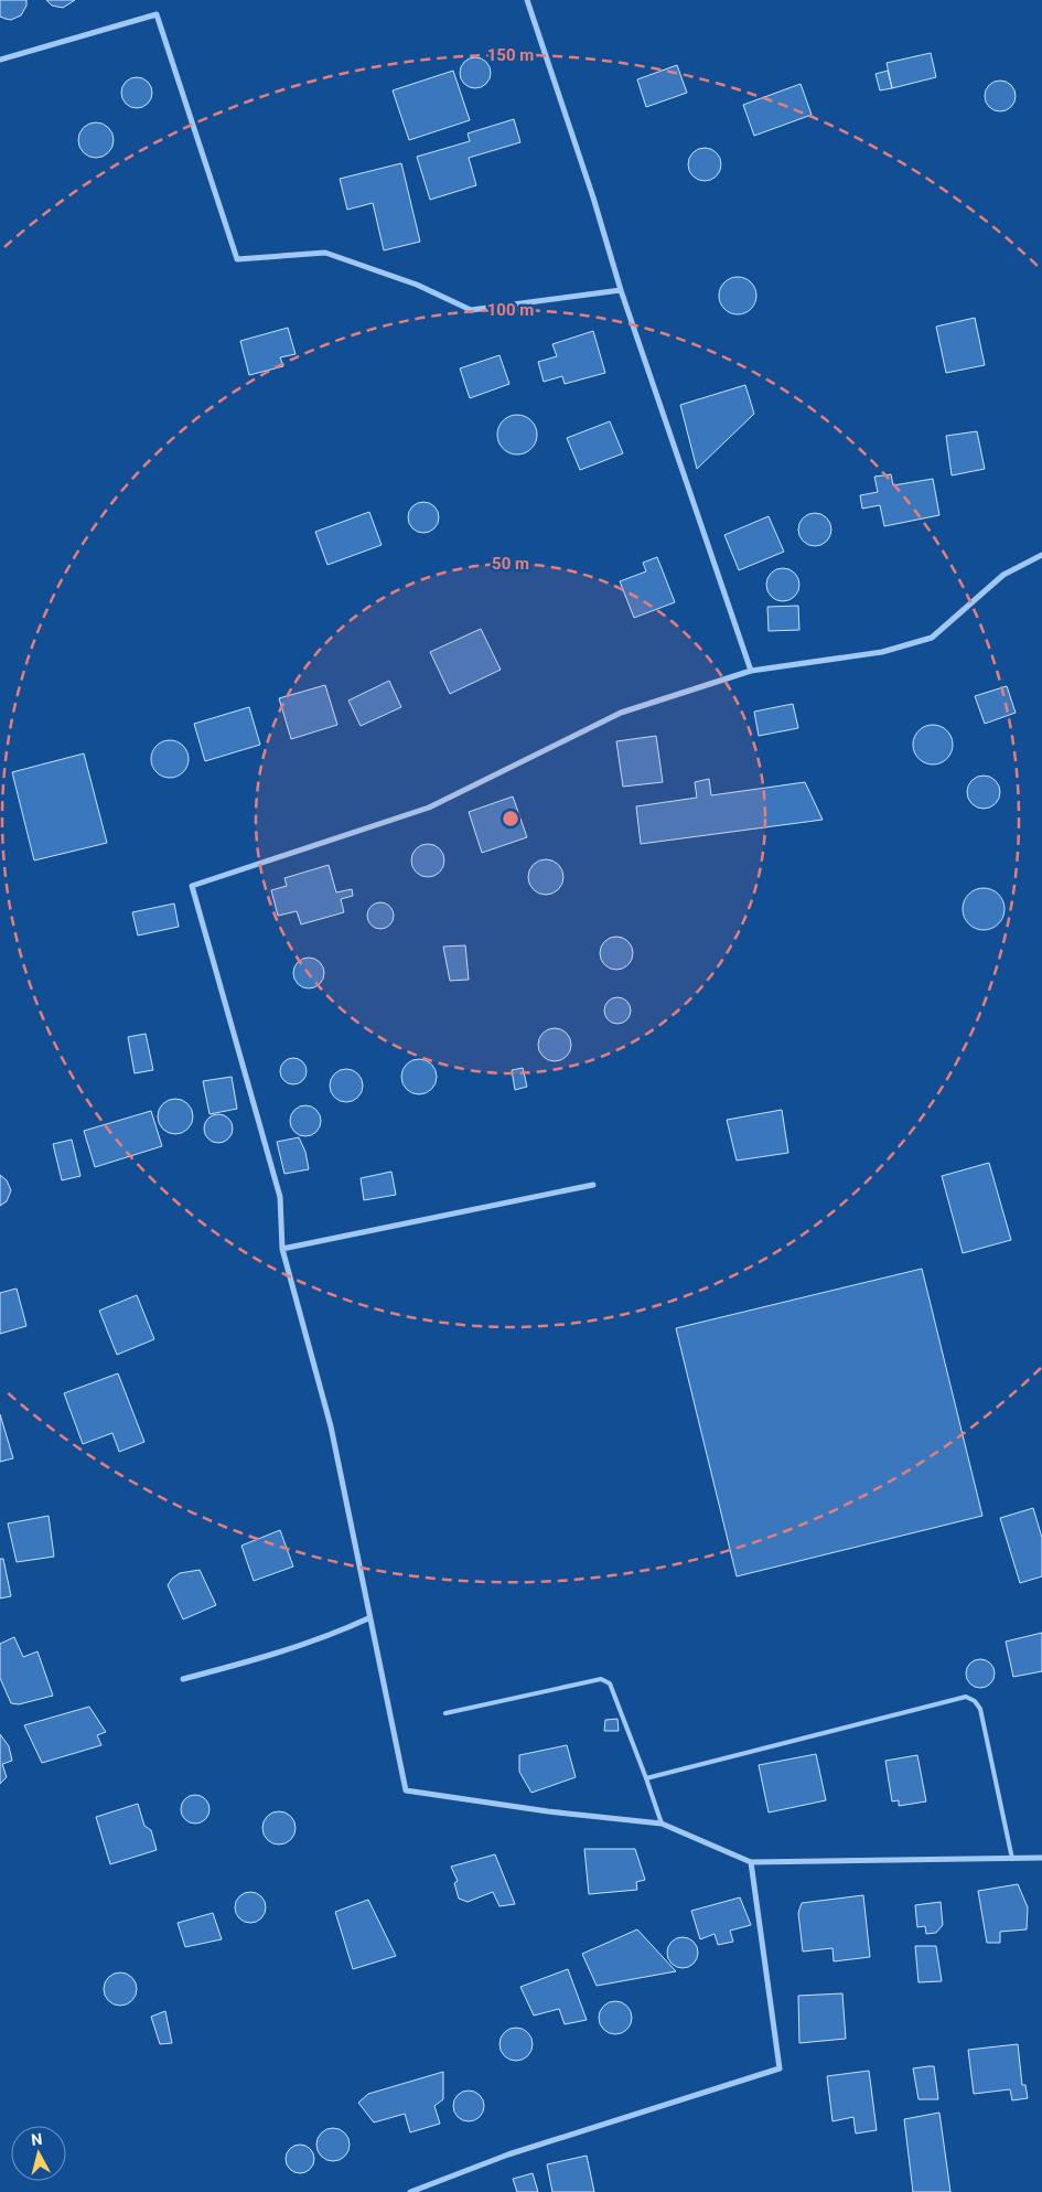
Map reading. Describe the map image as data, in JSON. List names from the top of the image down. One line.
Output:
{"north":"top","rings":["150 m","100 m","50 m"]}
